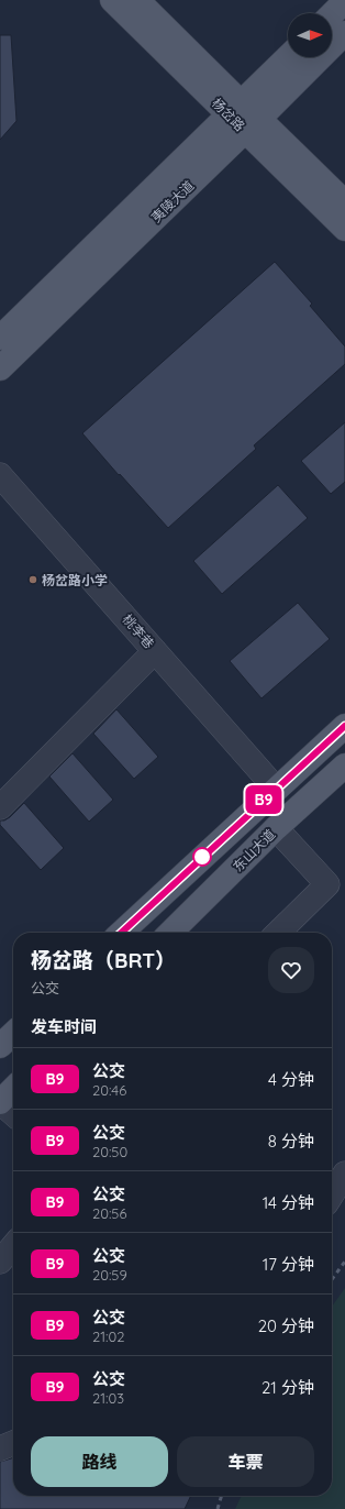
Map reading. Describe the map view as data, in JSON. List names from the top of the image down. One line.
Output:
{"streets":{"main road":["杨岔路","夷陵大道","东山大道"],"street":["桃李巷"]},"crossings":[["杨岔路","夷陵大道"]],"places":["杨岔路小学"],"lines":["bus line B9"],"north":"right","page":{"on_map":"B9","heading":[["杨岔路（BRT）","公交"],"发车时间"],"list":[{"mark":"B9","name":"公交","note":"20:46","value":"4 分钟"},{"mark":"B9","name":"公交","note":"20:50","value":"8 分钟"},{"mark":"B9","name":"公交","note":"20:56","value":"14 分钟"},{"mark":"B9","name":"公交","note":"20:59","value":"17 分钟"},{"mark":"B9","name":"公交","note":"21:02","value":"20 分钟"},{"mark":"B9","name":"公交","note":"21:03","value":"21 分钟"}],"buttons":["路线","车票"]}}
